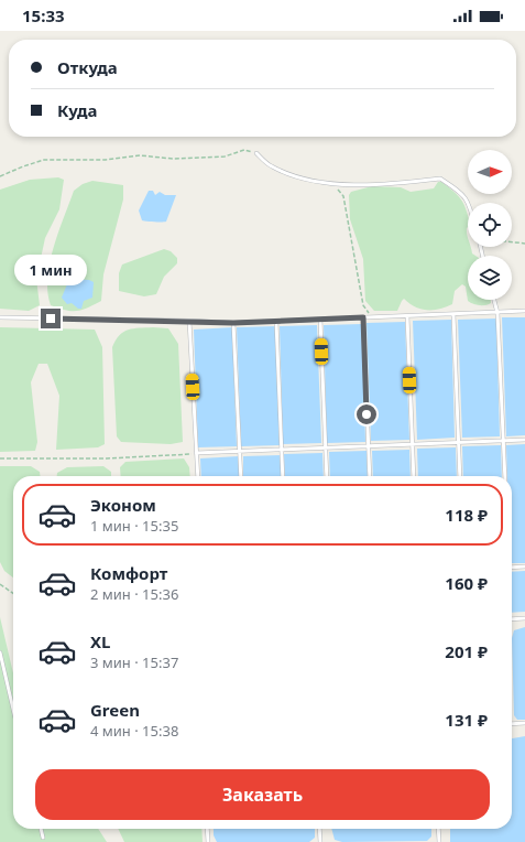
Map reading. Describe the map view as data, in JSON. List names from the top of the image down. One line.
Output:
{"north":"right","page":{"status":"15:33","banner":["Откуда","Куда"],"bubble":"1 мин","list":[{"name":"Эконом","note":"1 мин · 15:35","value":"118 ₽"},{"name":"Комфорт","note":"2 мин · 15:36","value":"160 ₽"},{"name":"XL","note":"3 мин · 15:37","value":"201 ₽"},{"name":"Green","note":"4 мин · 15:38","value":"131 ₽"}],"buttons":"Заказать"}}
